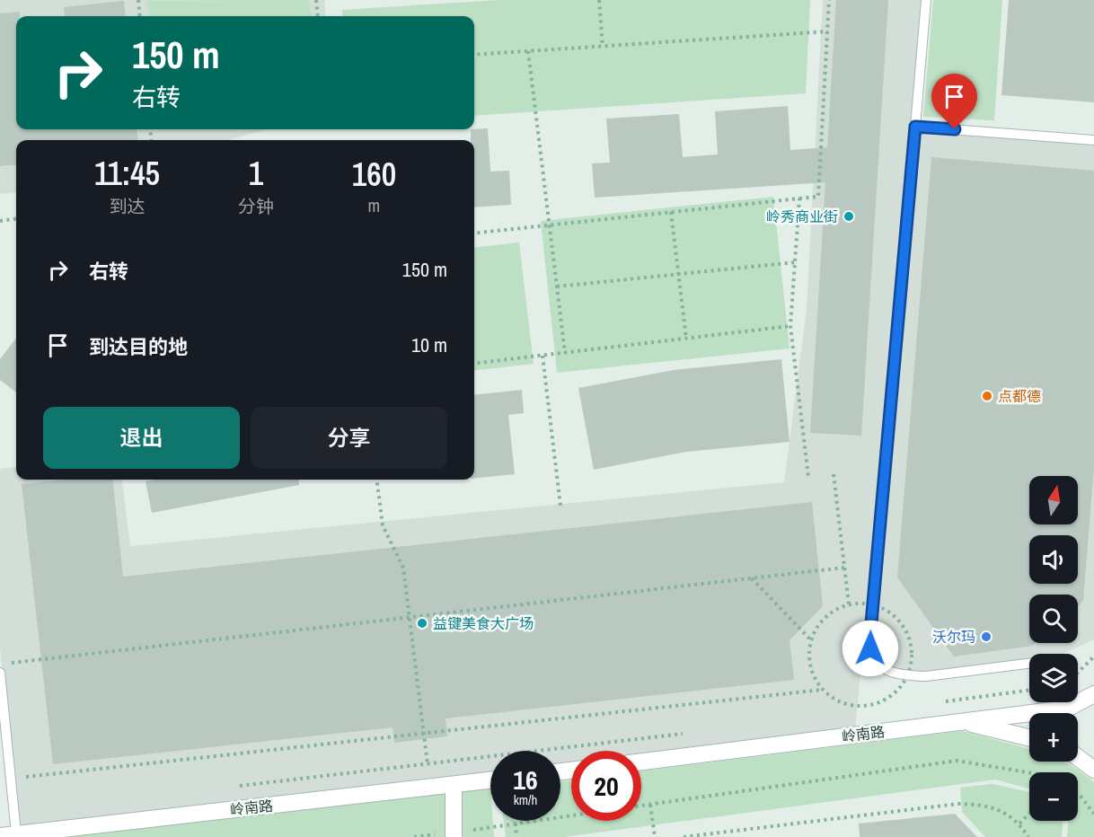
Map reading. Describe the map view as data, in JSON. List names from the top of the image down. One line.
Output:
{"streets":{"street":["岭南路"]},"places":["岭秀商业街","点都德","益键美食大广场","沃尔玛"],"north":"top","page":{"turn":["150 m","右转"],"eta":["11:45","到达","1","分钟","160","m"],"list":[{"name":"右转","value":"150 m"},{"name":"到达目的地","value":"10 m"}],"buttons":["退出","分享"],"map_buttons":["+","−"],"speed":"16 km/h","limit":"20"}}
